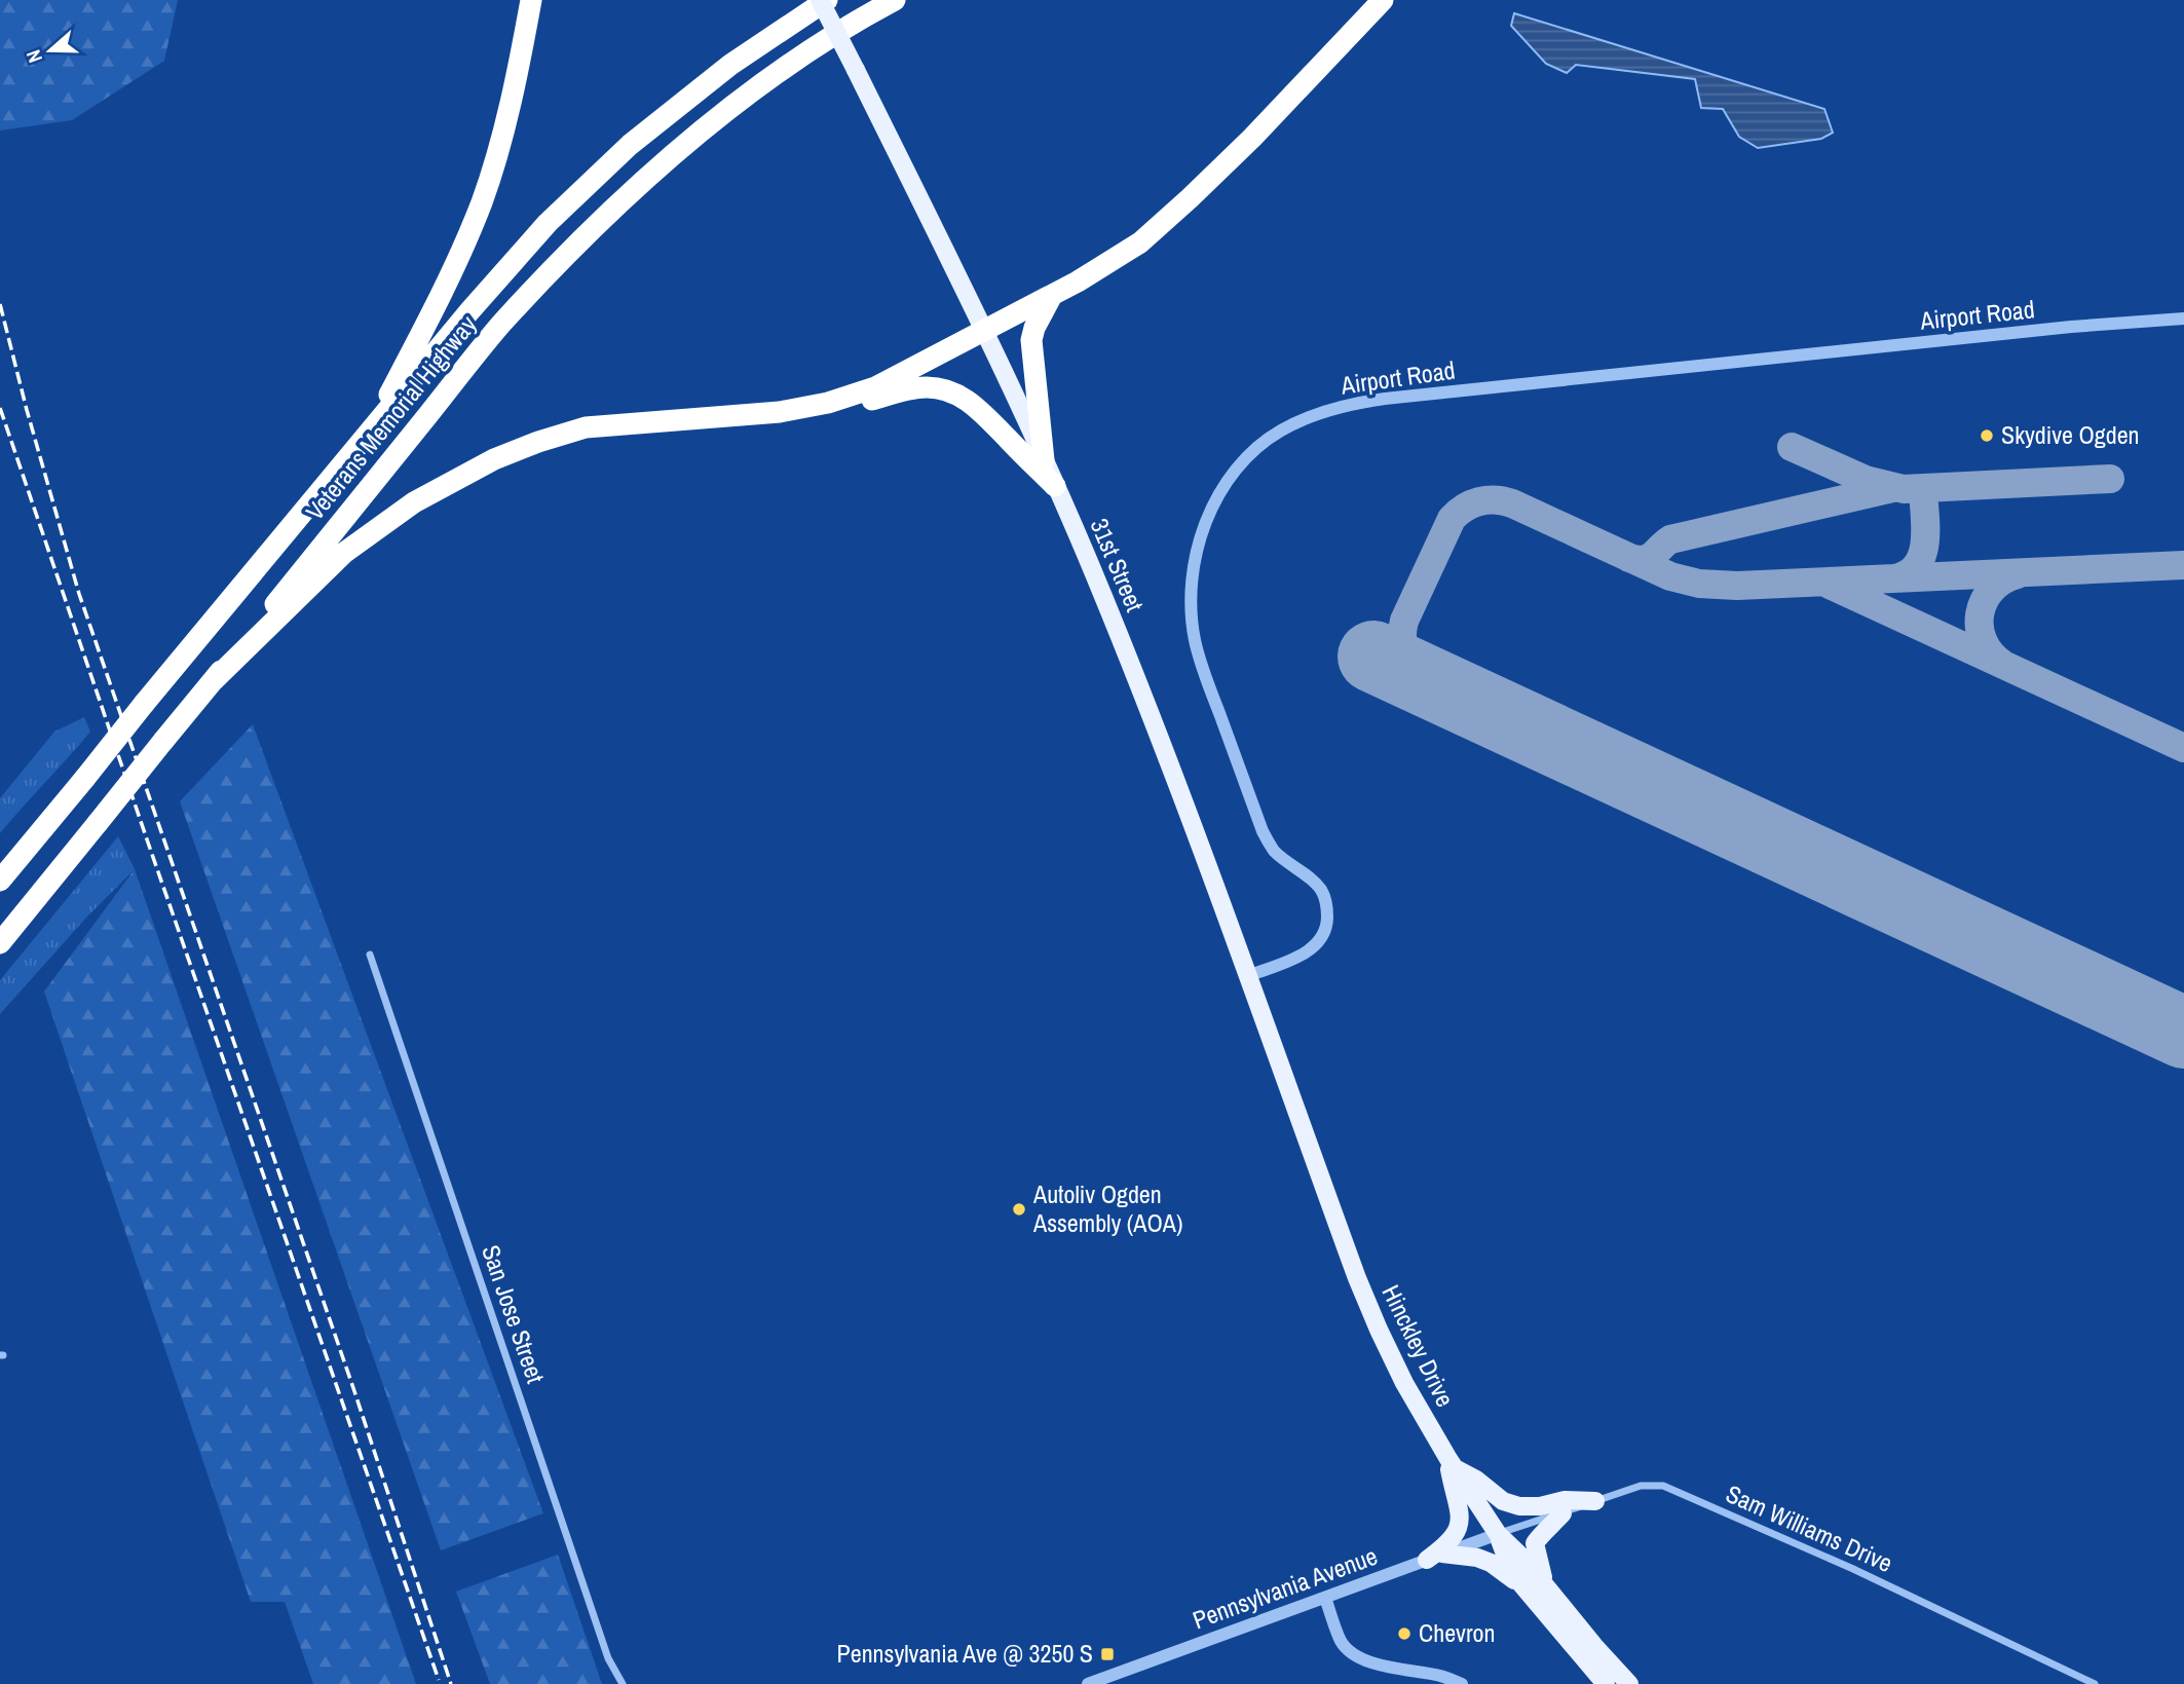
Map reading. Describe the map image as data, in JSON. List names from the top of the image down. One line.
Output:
{"streets":{"highway":["Veterans Memorial Highway"],"main road":["31st Street","Hinckley Drive"],"street":["Airport Road","San Jose Street","Sam Williams Drive","Pennsylvania Avenue"]},"crossings":[["Airport Road","31st Street"],["31st Street","Hinckley Drive"],["Hinckley Drive","Sam Williams Drive"],["Hinckley Drive","Pennsylvania Avenue"],["Sam Williams Drive","Pennsylvania Avenue"]],"places":{"other":["Skydive Ogden","Autoliv Ogden Assembly (AOA)","Chevron"],"transit":["Pennsylvania Ave @ 3250 S"]},"north":"left"}
